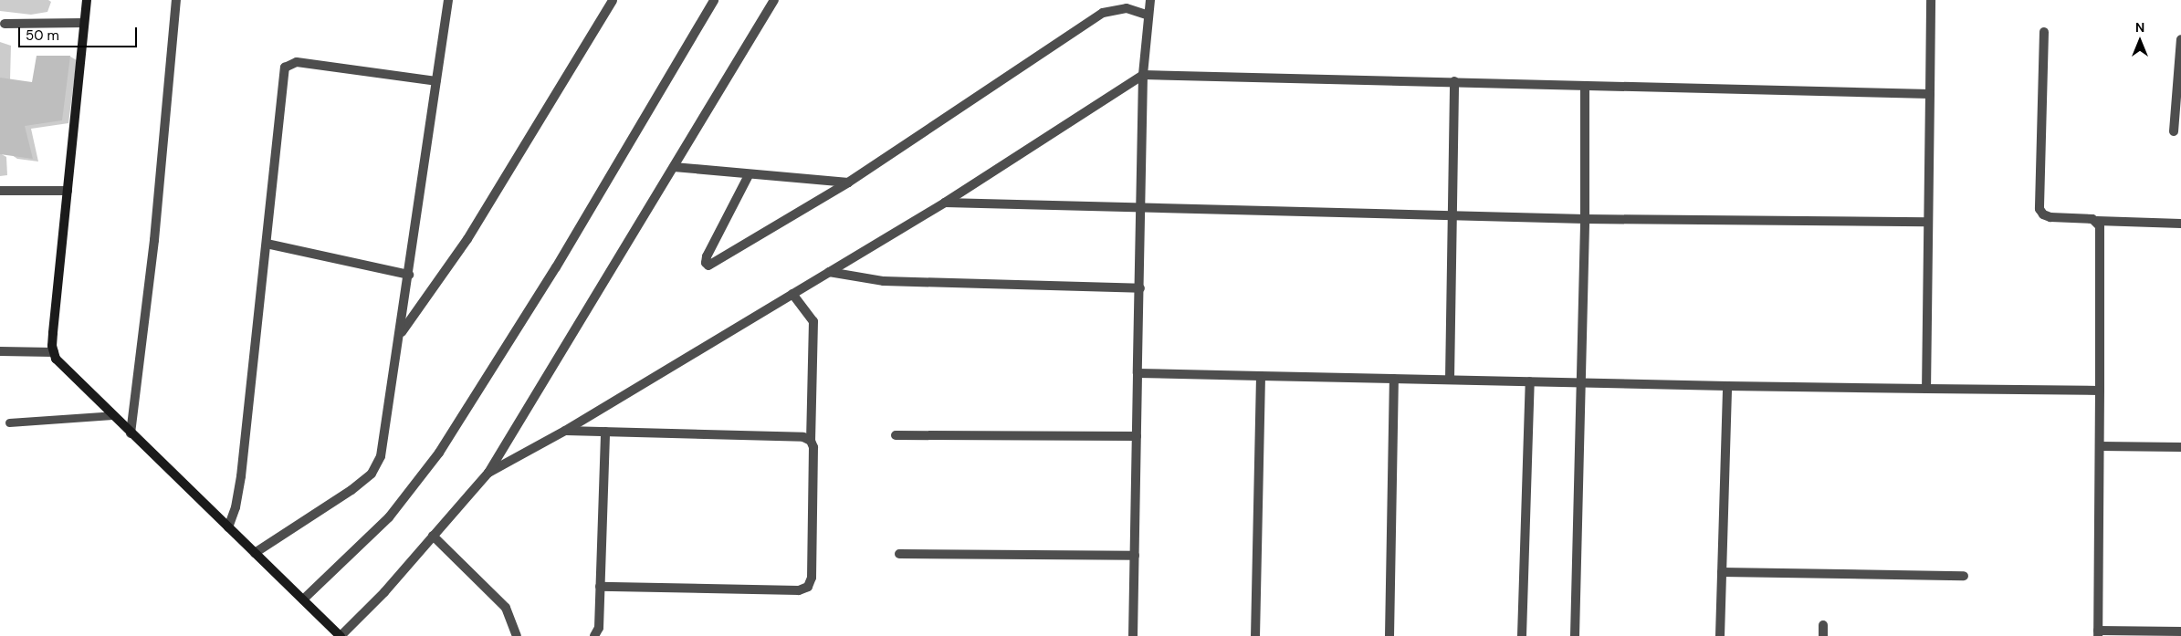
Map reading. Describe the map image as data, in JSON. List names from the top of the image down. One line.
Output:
{"scale_bar":"50 m","north":"top"}
